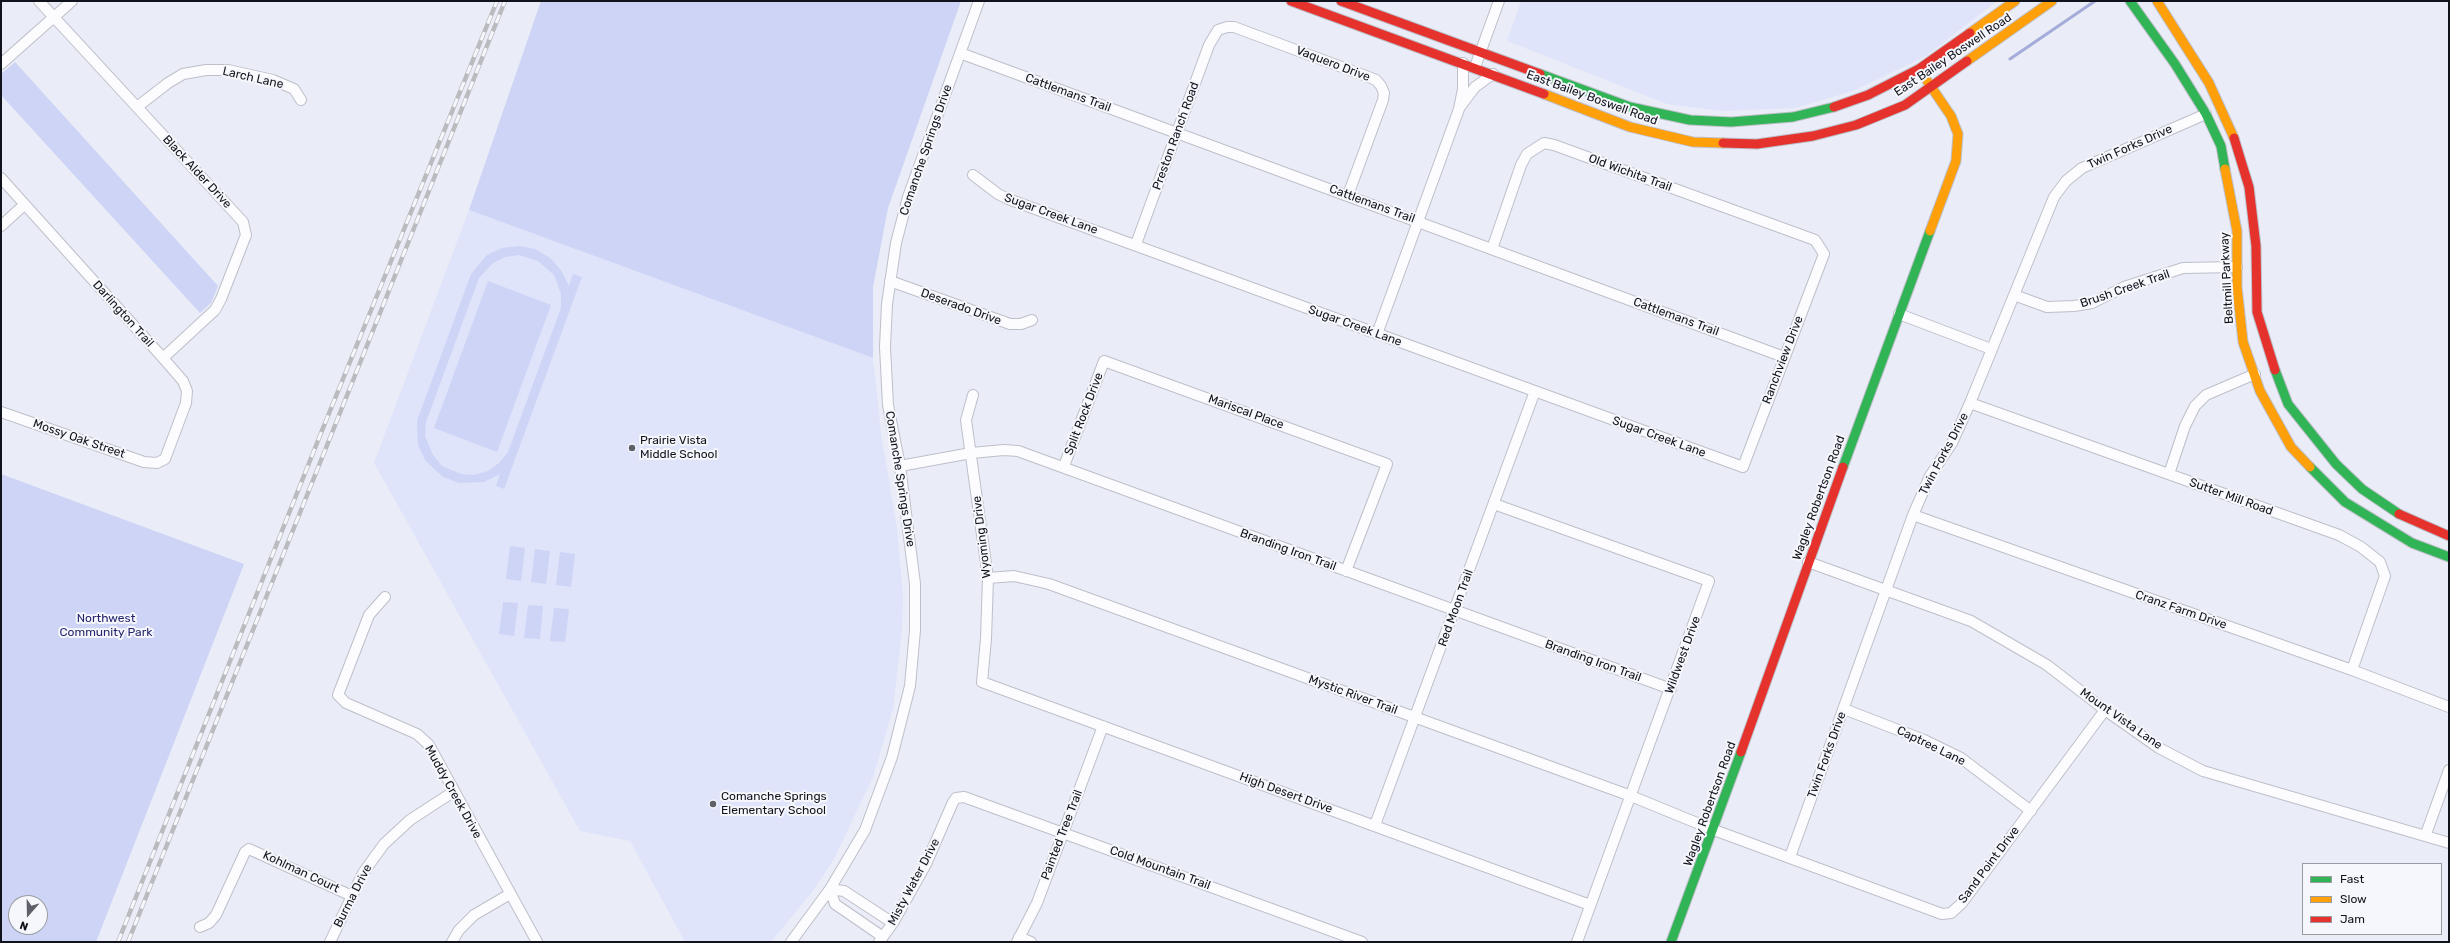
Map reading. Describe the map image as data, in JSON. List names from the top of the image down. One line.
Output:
{"streets":{"street":["East Bailey Boswell Road","Vaquero Drive","Larch Lane","Cattlemans Trail","Preston Ranch Road","Twin Forks Drive","Comanche Springs Drive","Black Alder Drive","Old Wichita Trail","Sugar Creek Lane","Beltmill Parkway","Brush Creek Trail","Deserado Drive","Darlington Trail","Ranchview Drive","Mariscal Place","Split Rock Drive","Mossy Oak Street","Sutter Mill Road","Wagley Robertson Road","Wyoming Drive","Branding Iron Trail","Red Moon Trail","Cranz Farm Drive","Wildwest Drive","Mystic River Trail","Mount Vista Lane","Captree Lane","Muddy Creek Drive","High Desert Drive","Painted Tree Trail","Sand Point Drive","Cold Mountain Trail","Kohlman Court","Misty Water Drive","Burma Drive"]},"crossings":[["East Bailey Boswell Road","Wagley Robertson Road"],["Vaquero Drive","Cattlemans Trail"],["Vaquero Drive","Preston Ranch Road"],["Larch Lane","Black Alder Drive"],["Cattlemans Trail","Preston Ranch Road"],["Cattlemans Trail","Comanche Springs Drive"],["Cattlemans Trail","Old Wichita Trail"],["Cattlemans Trail","Ranchview Drive"],["Preston Ranch Road","Sugar Creek Lane"],["Twin Forks Drive","Beltmill Parkway"],["Twin Forks Drive","Brush Creek Trail"],["Twin Forks Drive","Sutter Mill Road"],["Twin Forks Drive","Cranz Farm Drive"],["Twin Forks Drive","Mount Vista Lane"],["Twin Forks Drive","Captree Lane"],["Twin Forks Drive","Sand Point Drive"],["Comanche Springs Drive","Deserado Drive"],["Comanche Springs Drive","Branding Iron Trail"],["Black Alder Drive","Darlington Trail"],["Old Wichita Trail","Ranchview Drive"],["Sugar Creek Lane","Ranchview Drive"],["Sugar Creek Lane","Red Moon Trail"],["Beltmill Parkway","Brush Creek Trail"],["Darlington Trail","Mossy Oak Street"],["Mariscal Place","Split Rock Drive"],["Mariscal Place","Branding Iron Trail"],["Split Rock Drive","Branding Iron Trail"],["Sutter Mill Road","Cranz Farm Drive"],["Wagley Robertson Road","Mystic River Trail"],["Wagley Robertson Road","Mount Vista Lane"],["Wagley Robertson Road","Sand Point Drive"],["Wyoming Drive","Branding Iron Trail"],["Wyoming Drive","Mystic River Trail"],["Wyoming Drive","High Desert Drive"],["Branding Iron Trail","Red Moon Trail"],["Branding Iron Trail","Wildwest Drive"],["Red Moon Trail","Wildwest Drive"],["Red Moon Trail","Mystic River Trail"],["Red Moon Trail","High Desert Drive"],["Wildwest Drive","Mystic River Trail"],["Wildwest Drive","High Desert Drive"],["Mystic River Trail","Sand Point Drive"],["Mount Vista Lane","Sand Point Drive"],["Captree Lane","Sand Point Drive"],["Muddy Creek Drive","Burma Drive"],["High Desert Drive","Painted Tree Trail"],["Painted Tree Trail","Cold Mountain Trail"],["Cold Mountain Trail","Misty Water Drive"],["Kohlman Court","Burma Drive"]],"parks":["Northwest Community Park"],"places":["Prairie Vista Middle School","Comanche Springs Elementary School"],"legend":["Fast","Slow","Jam"],"north":"bottom"}
